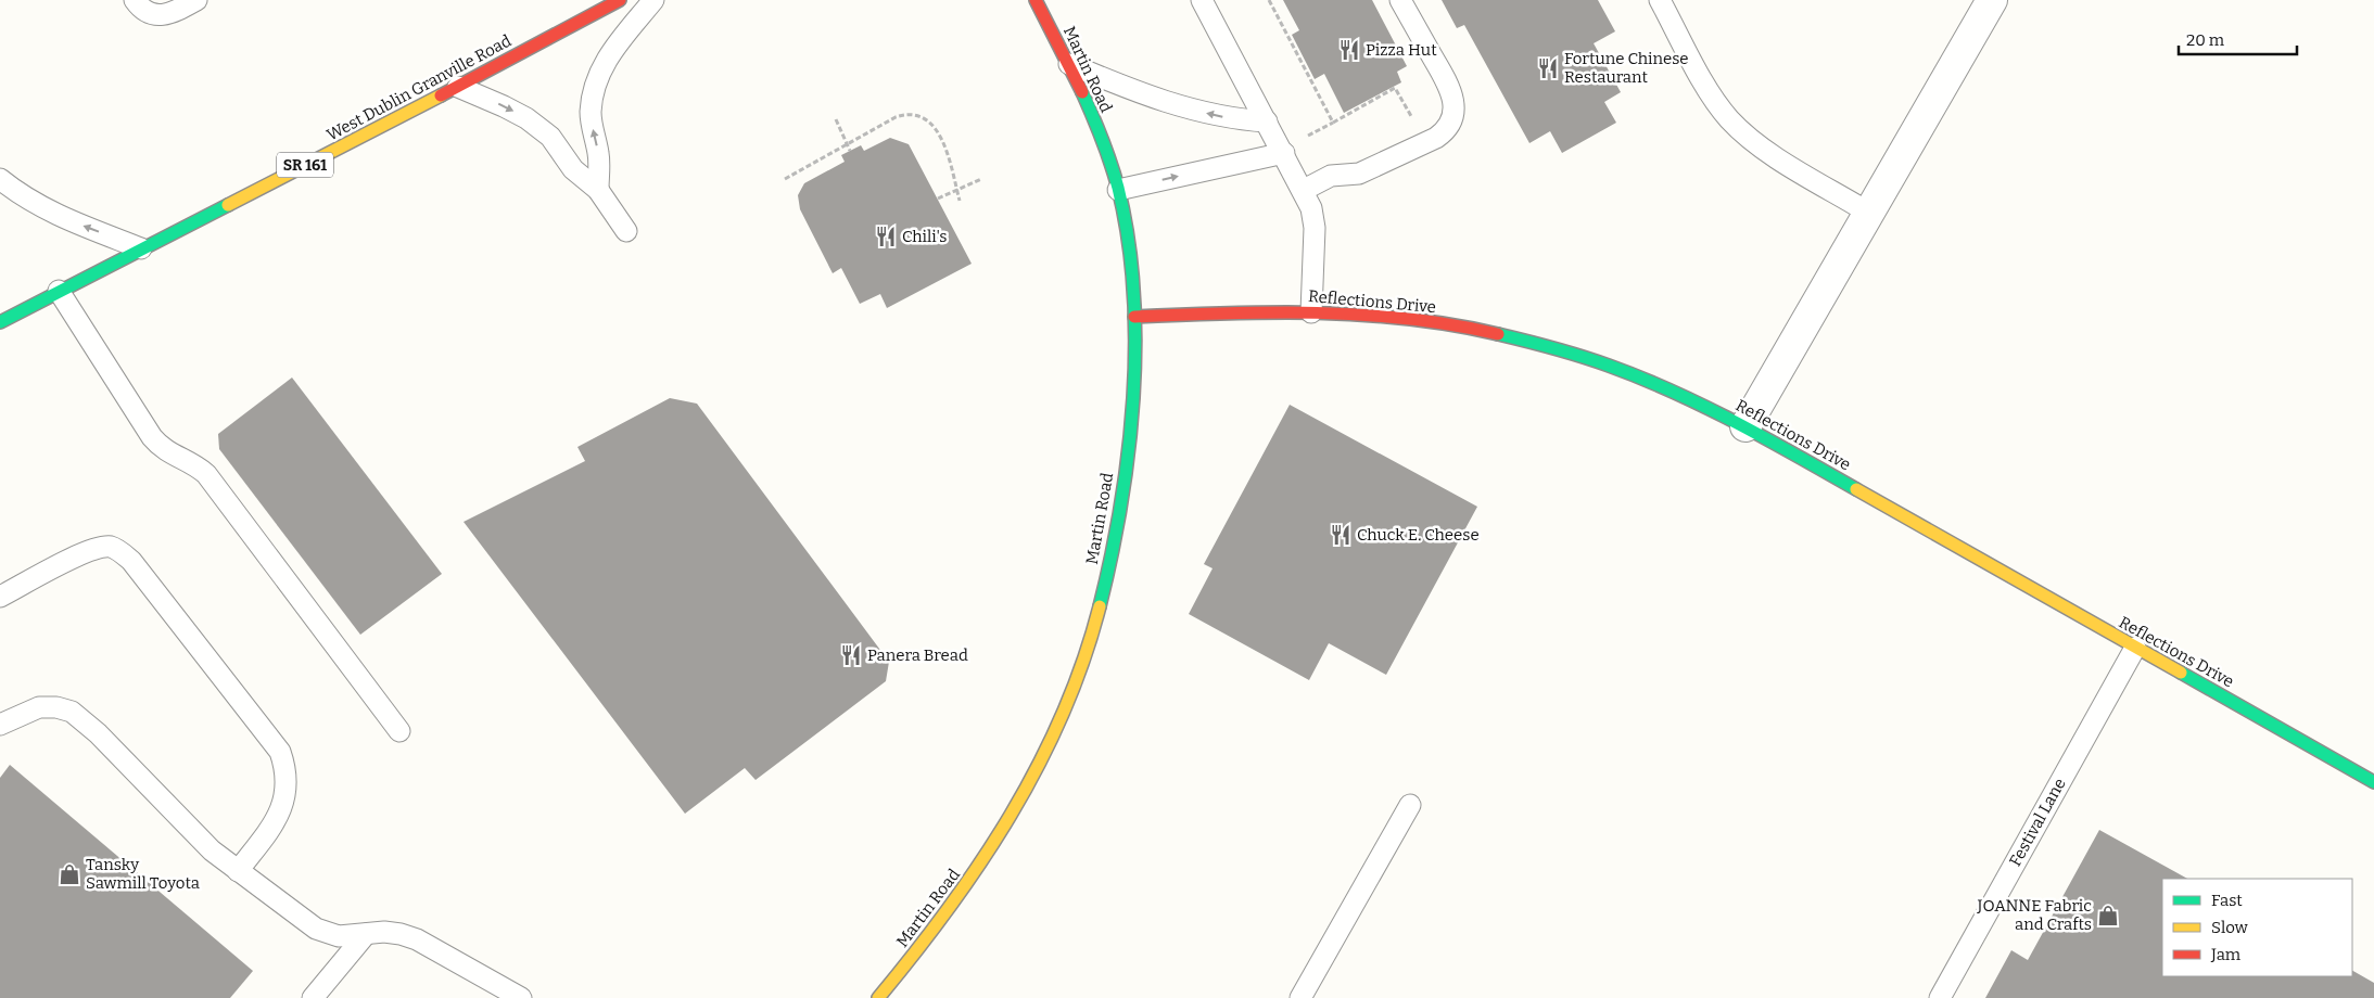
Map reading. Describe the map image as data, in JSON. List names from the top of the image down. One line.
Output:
{"streets":{"street":["Martin Road","West Dublin Granville Road","SR 161","Reflections Drive"],"lane":["Festival Lane"]},"crossings":[["Martin Road","Reflections Drive"],["Reflections Drive","Festival Lane"]],"places":{"restaurant":["Pizza Hut","Fortune Chinese Restaurant","Chili's","Chuck E. Cheese","Panera Bread"],"shop":["Tansky Sawmill Toyota","JOANNE Fabric and Crafts"]},"legend":["Fast","Slow","Jam"],"scale_bar":"20 m"}
